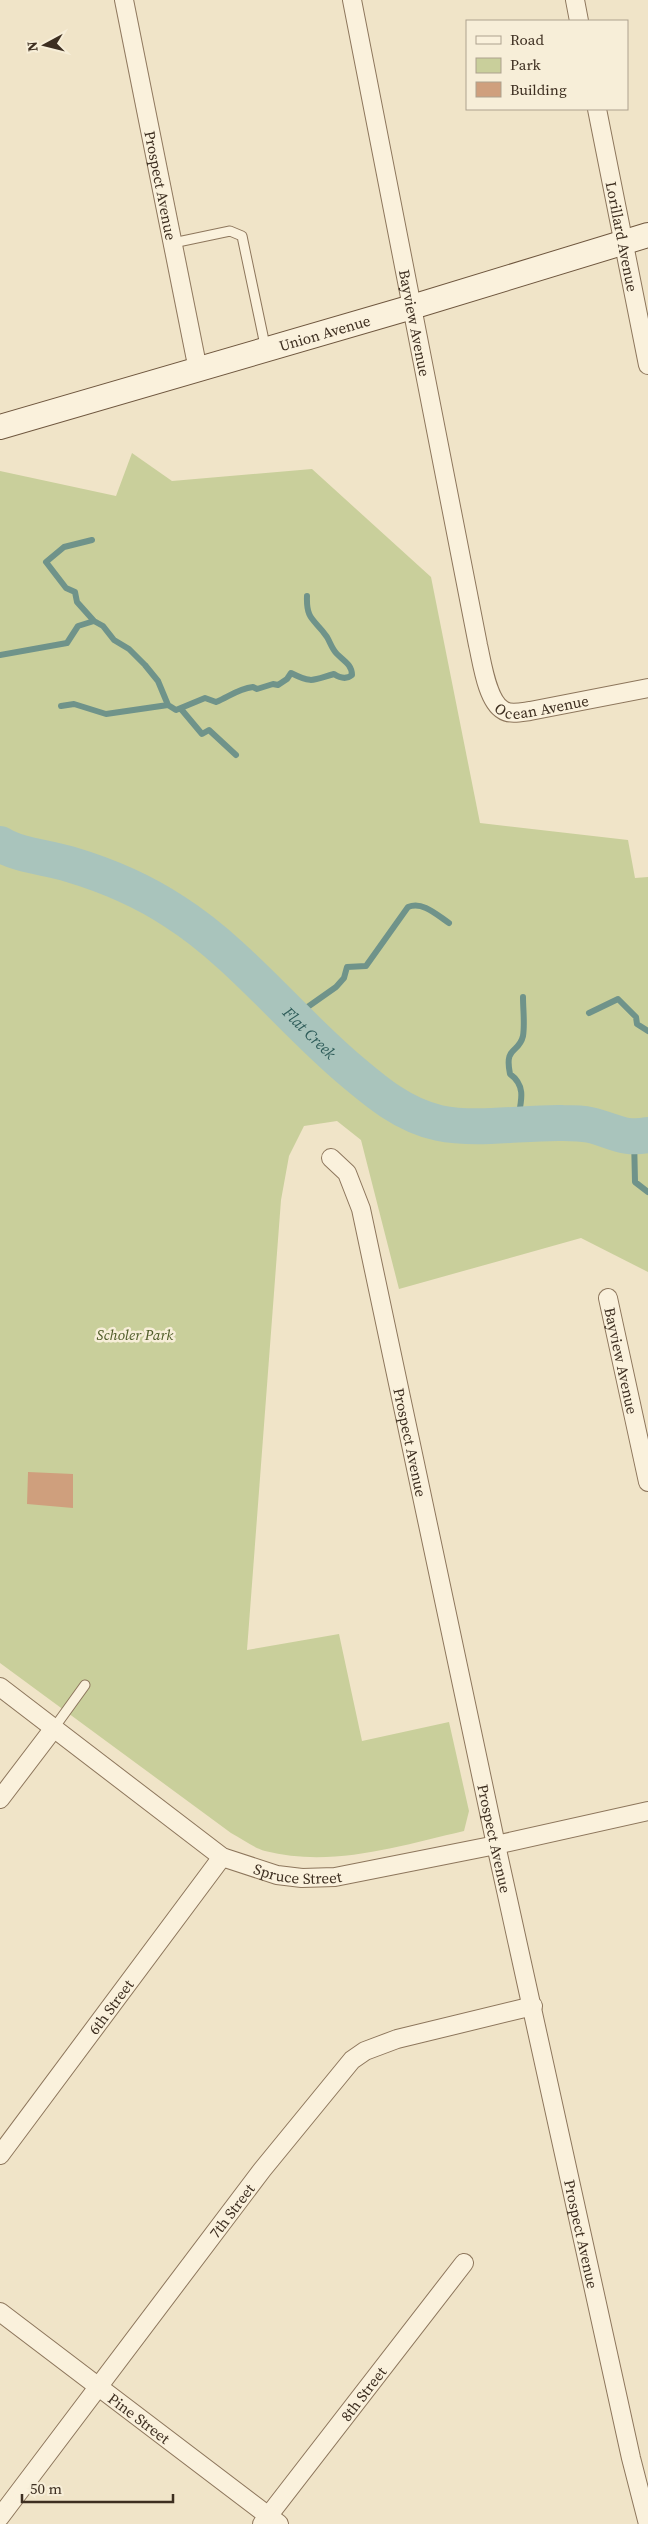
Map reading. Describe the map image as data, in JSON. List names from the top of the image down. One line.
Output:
{"streets":{"street":["Prospect Avenue","Lorillard Avenue","Bayview Avenue","Union Avenue","Ocean Avenue","Spruce Street","6th Street","7th Street","8th Street","Pine Street"]},"crossings":[["Prospect Avenue","Union Avenue"],["Prospect Avenue","Spruce Street"],["Prospect Avenue","7th Street"],["Lorillard Avenue","Union Avenue"],["Bayview Avenue","Union Avenue"],["Bayview Avenue","Ocean Avenue"],["Spruce Street","6th Street"],["7th Street","Pine Street"],["8th Street","Pine Street"]],"water":["Flat Creek"],"parks":["Scholer Park"],"legend":["Road","Park","Building"],"scale_bar":"50 m","north":"left"}
